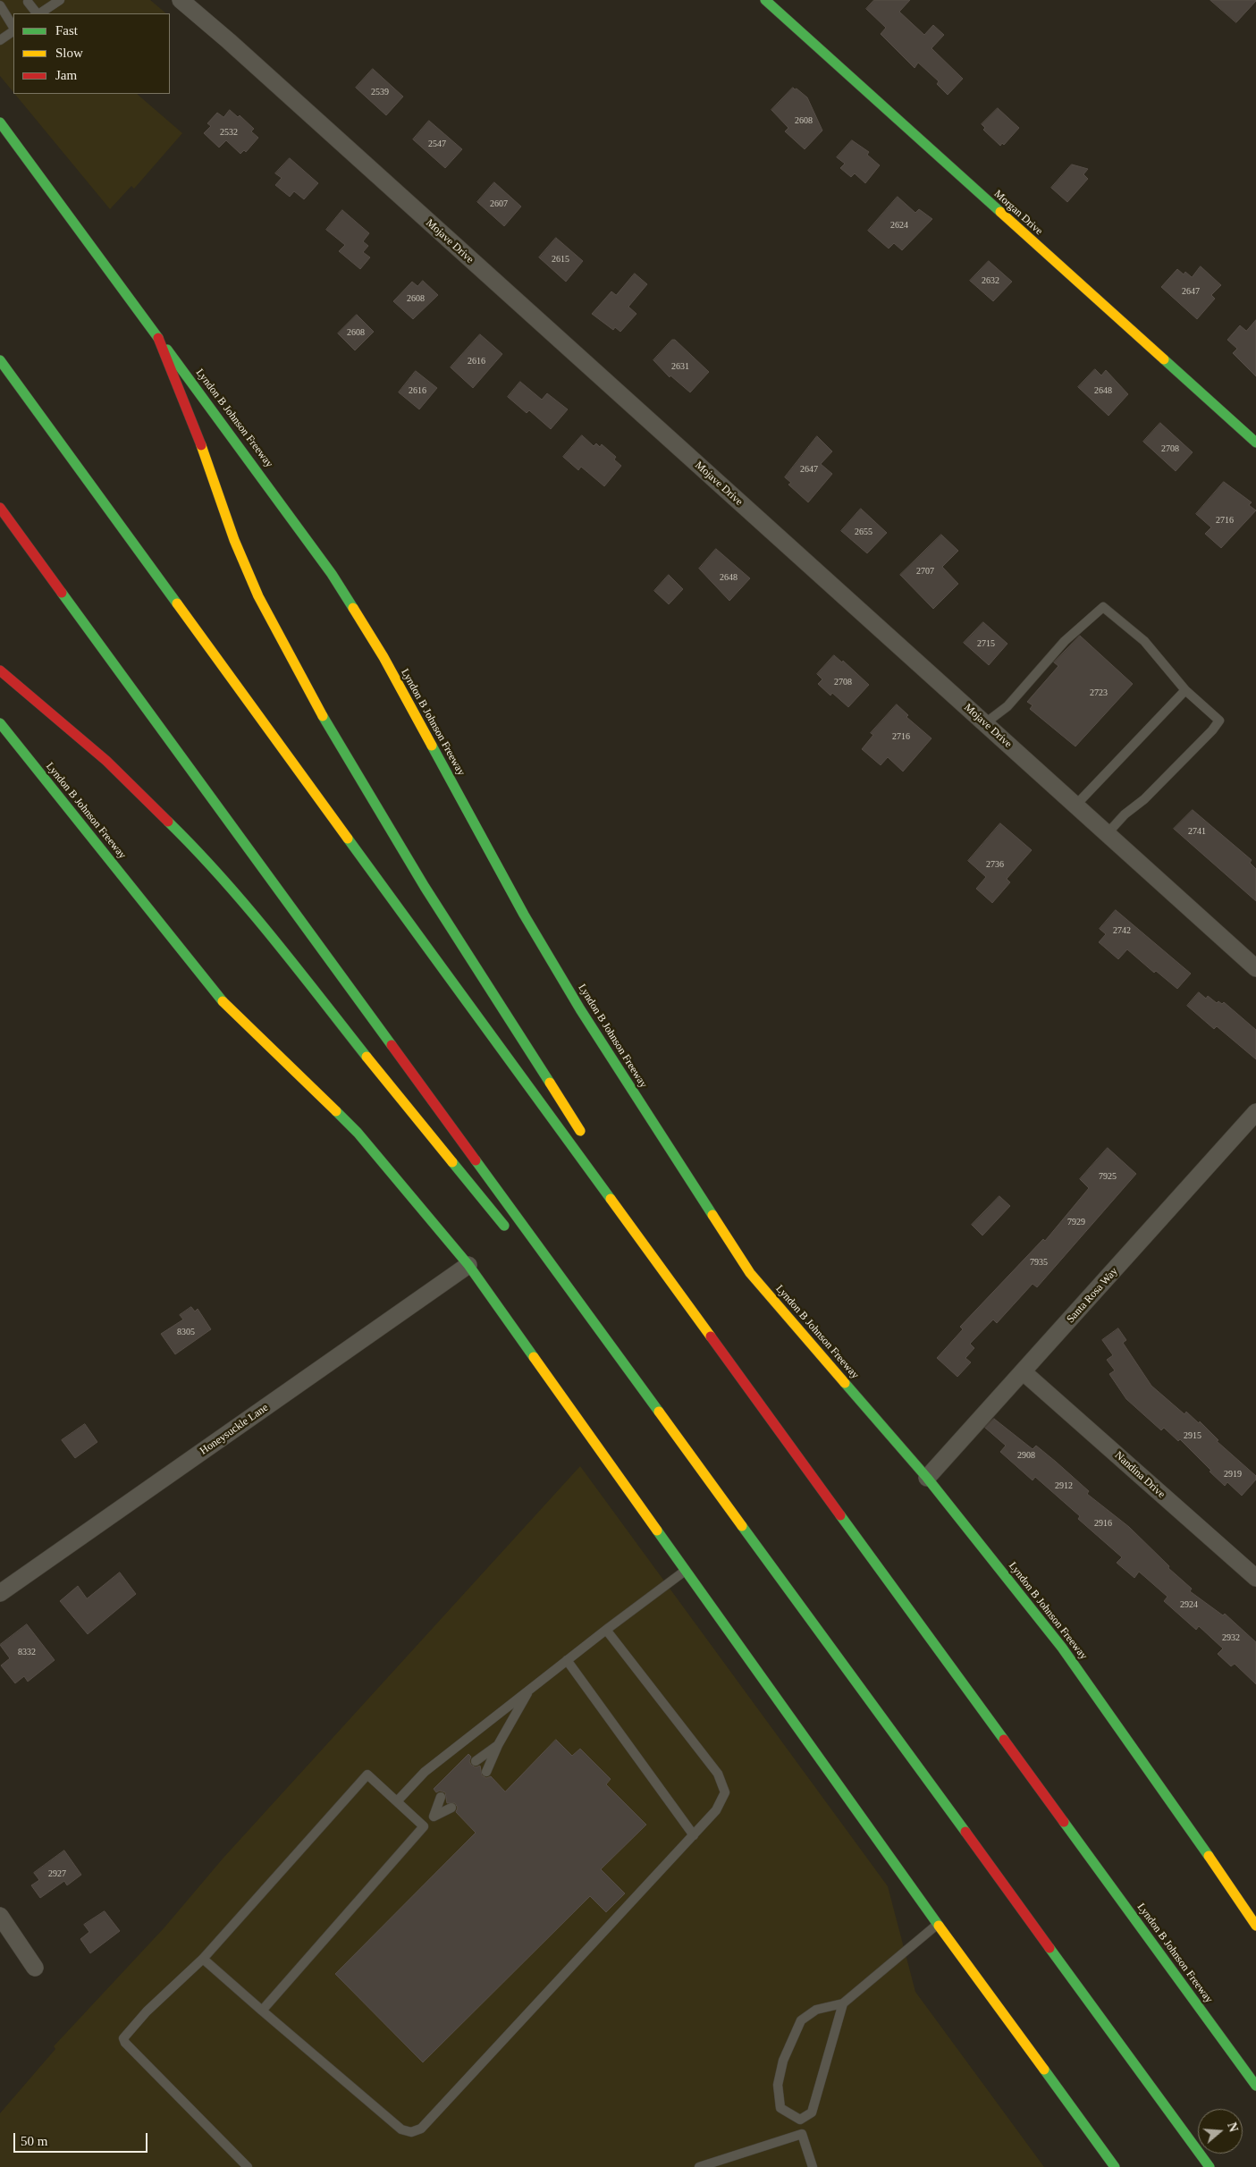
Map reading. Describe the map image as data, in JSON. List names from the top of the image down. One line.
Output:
{"streets":{"main road":["Morgan Drive","Lyndon B Johnson Freeway"],"street":["Mojave Drive","Santa Rosa Way","Honeysuckle Lane","Nandina Drive"]},"crossings":[["Lyndon B Johnson Freeway","Santa Rosa Way"],["Lyndon B Johnson Freeway","Honeysuckle Lane"],["Santa Rosa Way","Nandina Drive"]],"house_numbers":["2539","2608","2532","2547","2607","2624","2615","2632","2647","2608","2608","2616","2631","2616","2648","2708","2647","2716","2655","2707","2648","2715","2708","2723","2716","2741","2736","2742","7925","7929","7935","8305","2915","2908","2919","2912","2916","2924","2932","8332","2927"],"legend":["Fast","Slow","Jam"],"scale_bar":"50 m","north":"right"}
